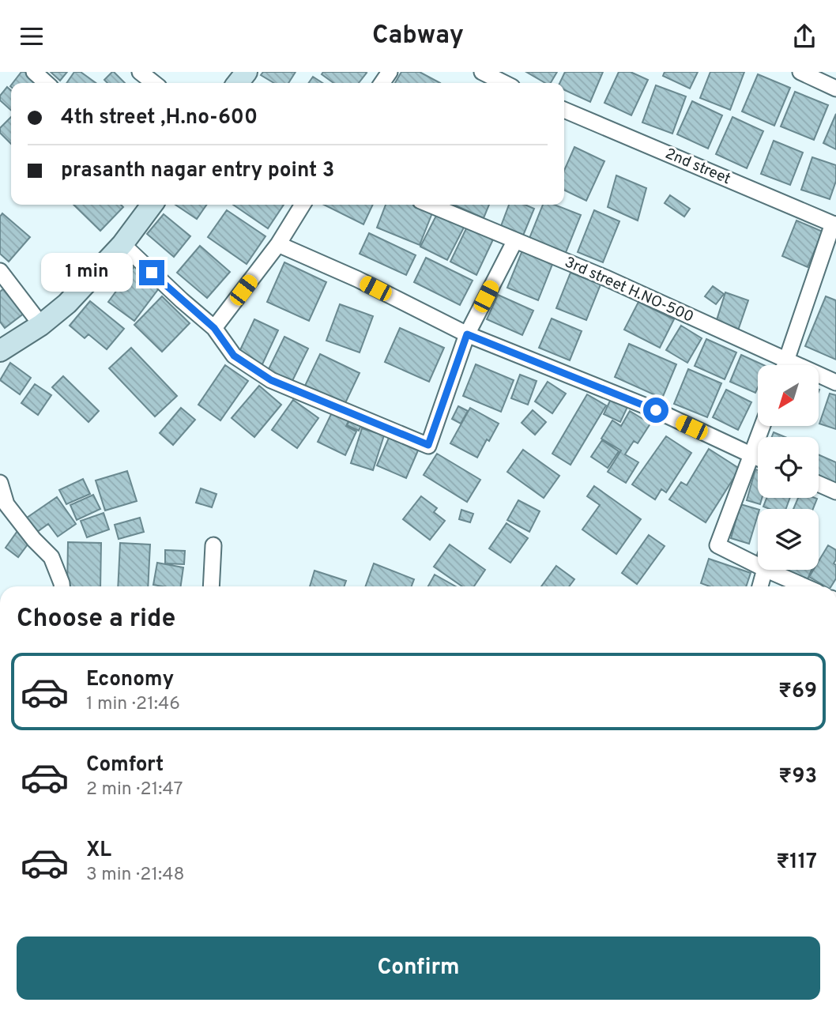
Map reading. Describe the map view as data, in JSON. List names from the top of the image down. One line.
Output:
{"streets":{"street":["2nd street","3rd street H.NO-500"]},"north":"bottom left","page":{"header":"Cabway","banner":["4th street ,H.no-600","prasanth nagar entry point 3"],"bubble":"1 min","heading":"Choose a ride","list":[{"name":"Economy","note":"1 min · 21:46","value":"₹69"},{"name":"Comfort","note":"2 min · 21:47","value":"₹93"},{"name":"XL","note":"3 min · 21:48","value":"₹117"}],"buttons":"Confirm"}}
